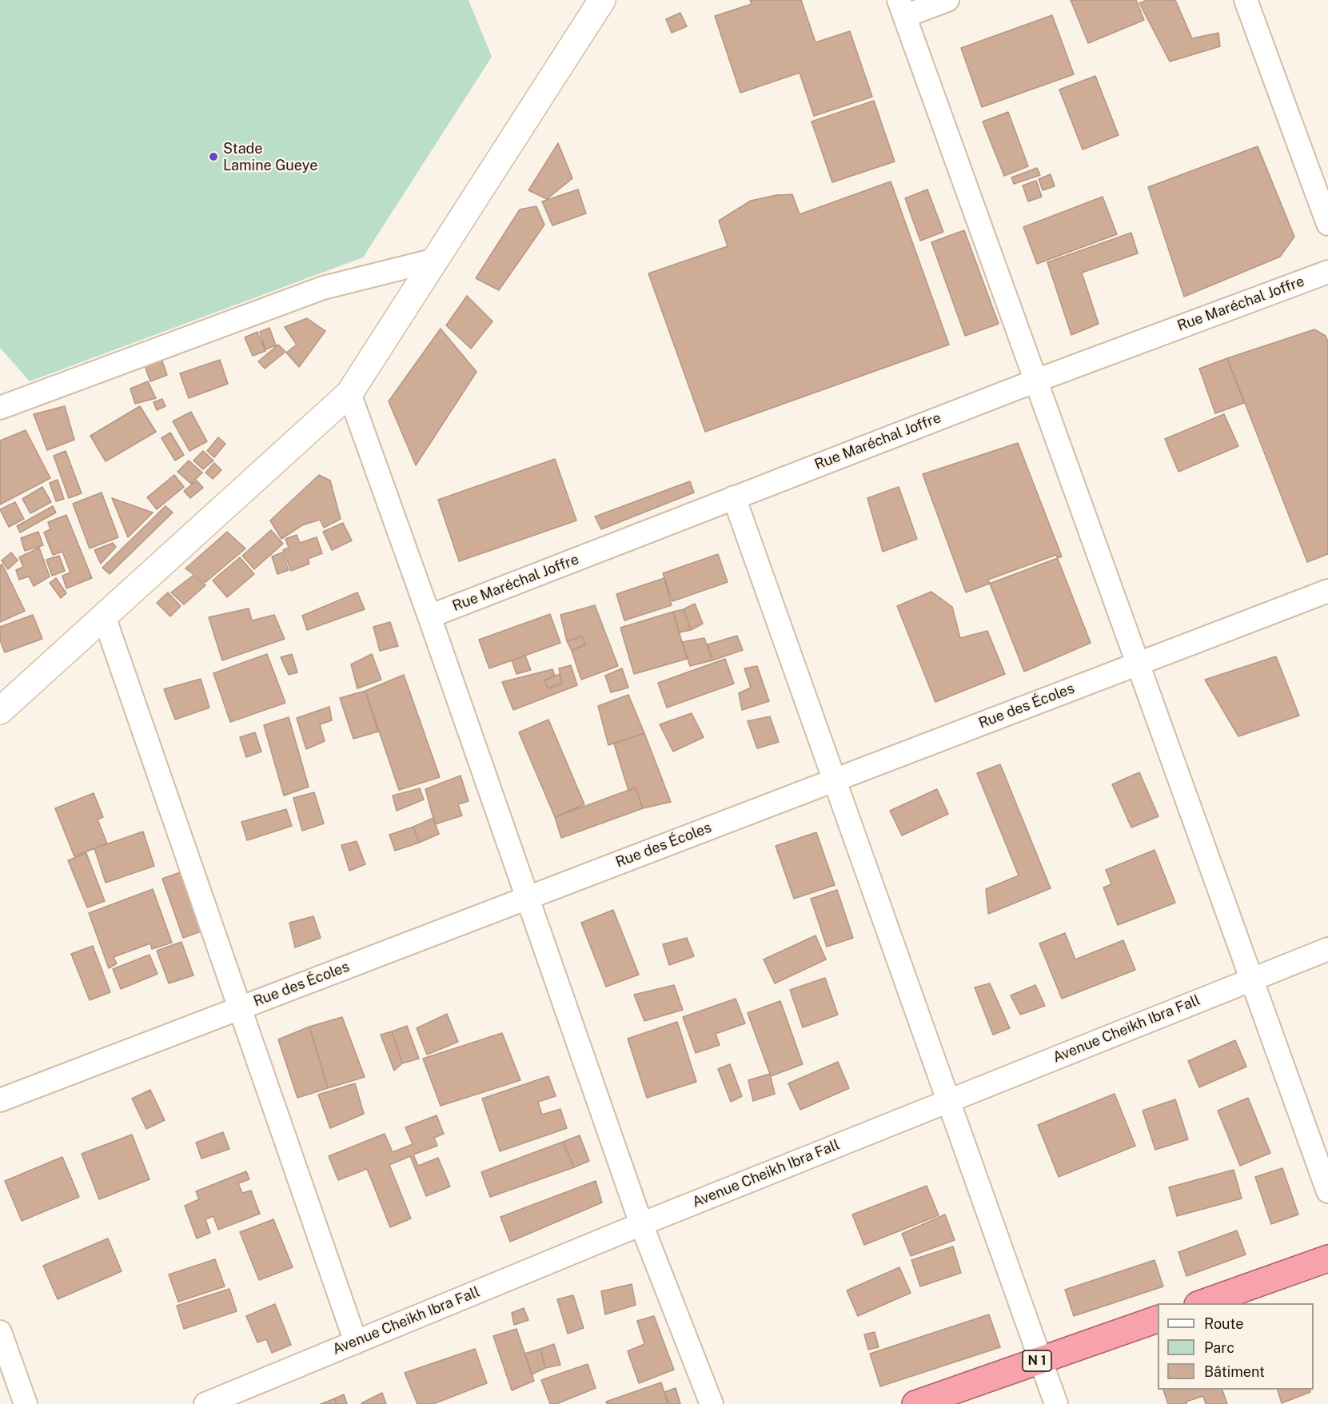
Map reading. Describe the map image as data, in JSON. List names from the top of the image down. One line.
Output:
{"streets":{"highway":["N 1"],"street":["Rue Maréchal Joffre","Rue des Écoles","Avenue Cheikh Ibra Fall"]},"places":["Stade Lamine Gueye"],"legend":["Route","Parc","Bâtiment"]}
